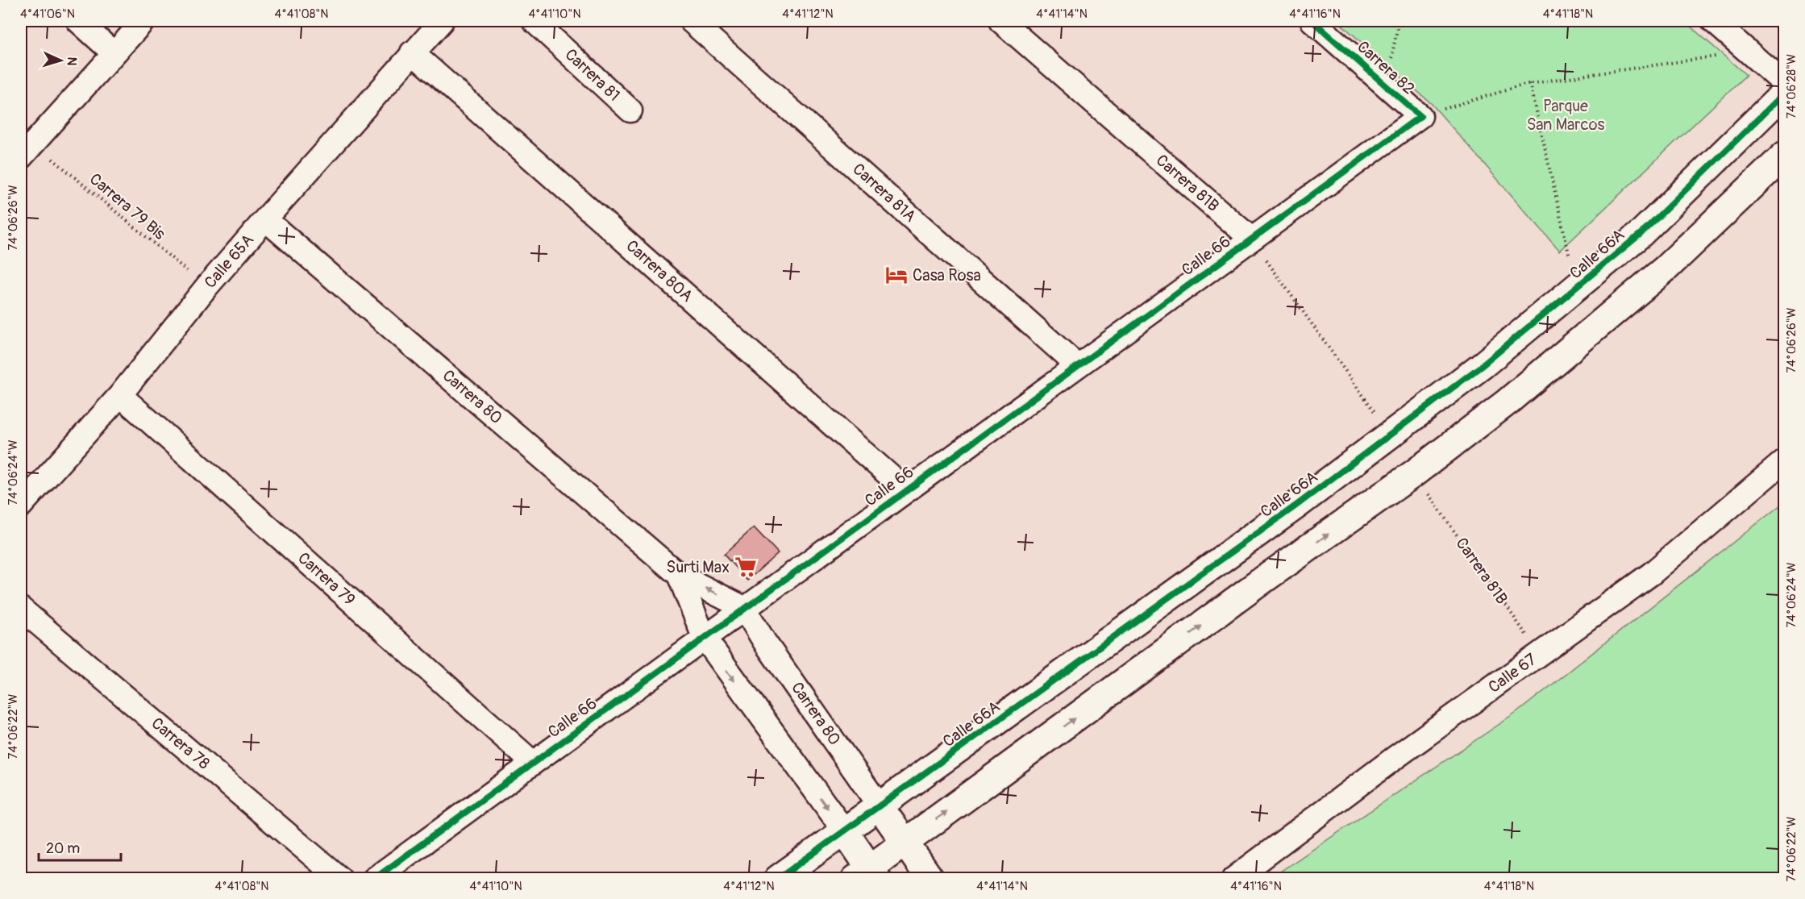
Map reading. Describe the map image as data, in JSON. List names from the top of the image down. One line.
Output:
{"streets":{"street":["Carrera 82","Carrera 81","Carrera 81B","Carrera 81A","Calle 66A","Calle 66","Calle 65A","Carrera 80A","Carrera 80","Carrera 79","Calle 67","Carrera 78"],"path":["Carrera 79 Bis"]},"crossings":[["Carrera 82","Calle 66"],["Carrera 81B","Calle 66"],["Carrera 81B","Calle 67"],["Carrera 81A","Calle 66"],["Carrera 79 Bis","Calle 65A"],["Calle 66A","Carrera 80"],["Calle 66","Carrera 80A"],["Calle 66","Carrera 80"],["Calle 66","Carrera 79"],["Calle 65A","Carrera 80A"],["Calle 65A","Carrera 80"],["Calle 65A","Carrera 79"]],"parks":["Parque San Marcos"],"places":{"hotel":["Casa Rosa"],"supermarket":["Surti Max"]},"scale_bar":"20 m","north":"right","coordinates":["4°41'06\"N","4°41'08\"N","4°41'10\"N","4°41'12\"N","4°41'14\"N","4°41'16\"N","4°41'18\"N","74°06'28\"W","74°06'26\"W","74°06'24\"W","74°06'22\"W"]}
